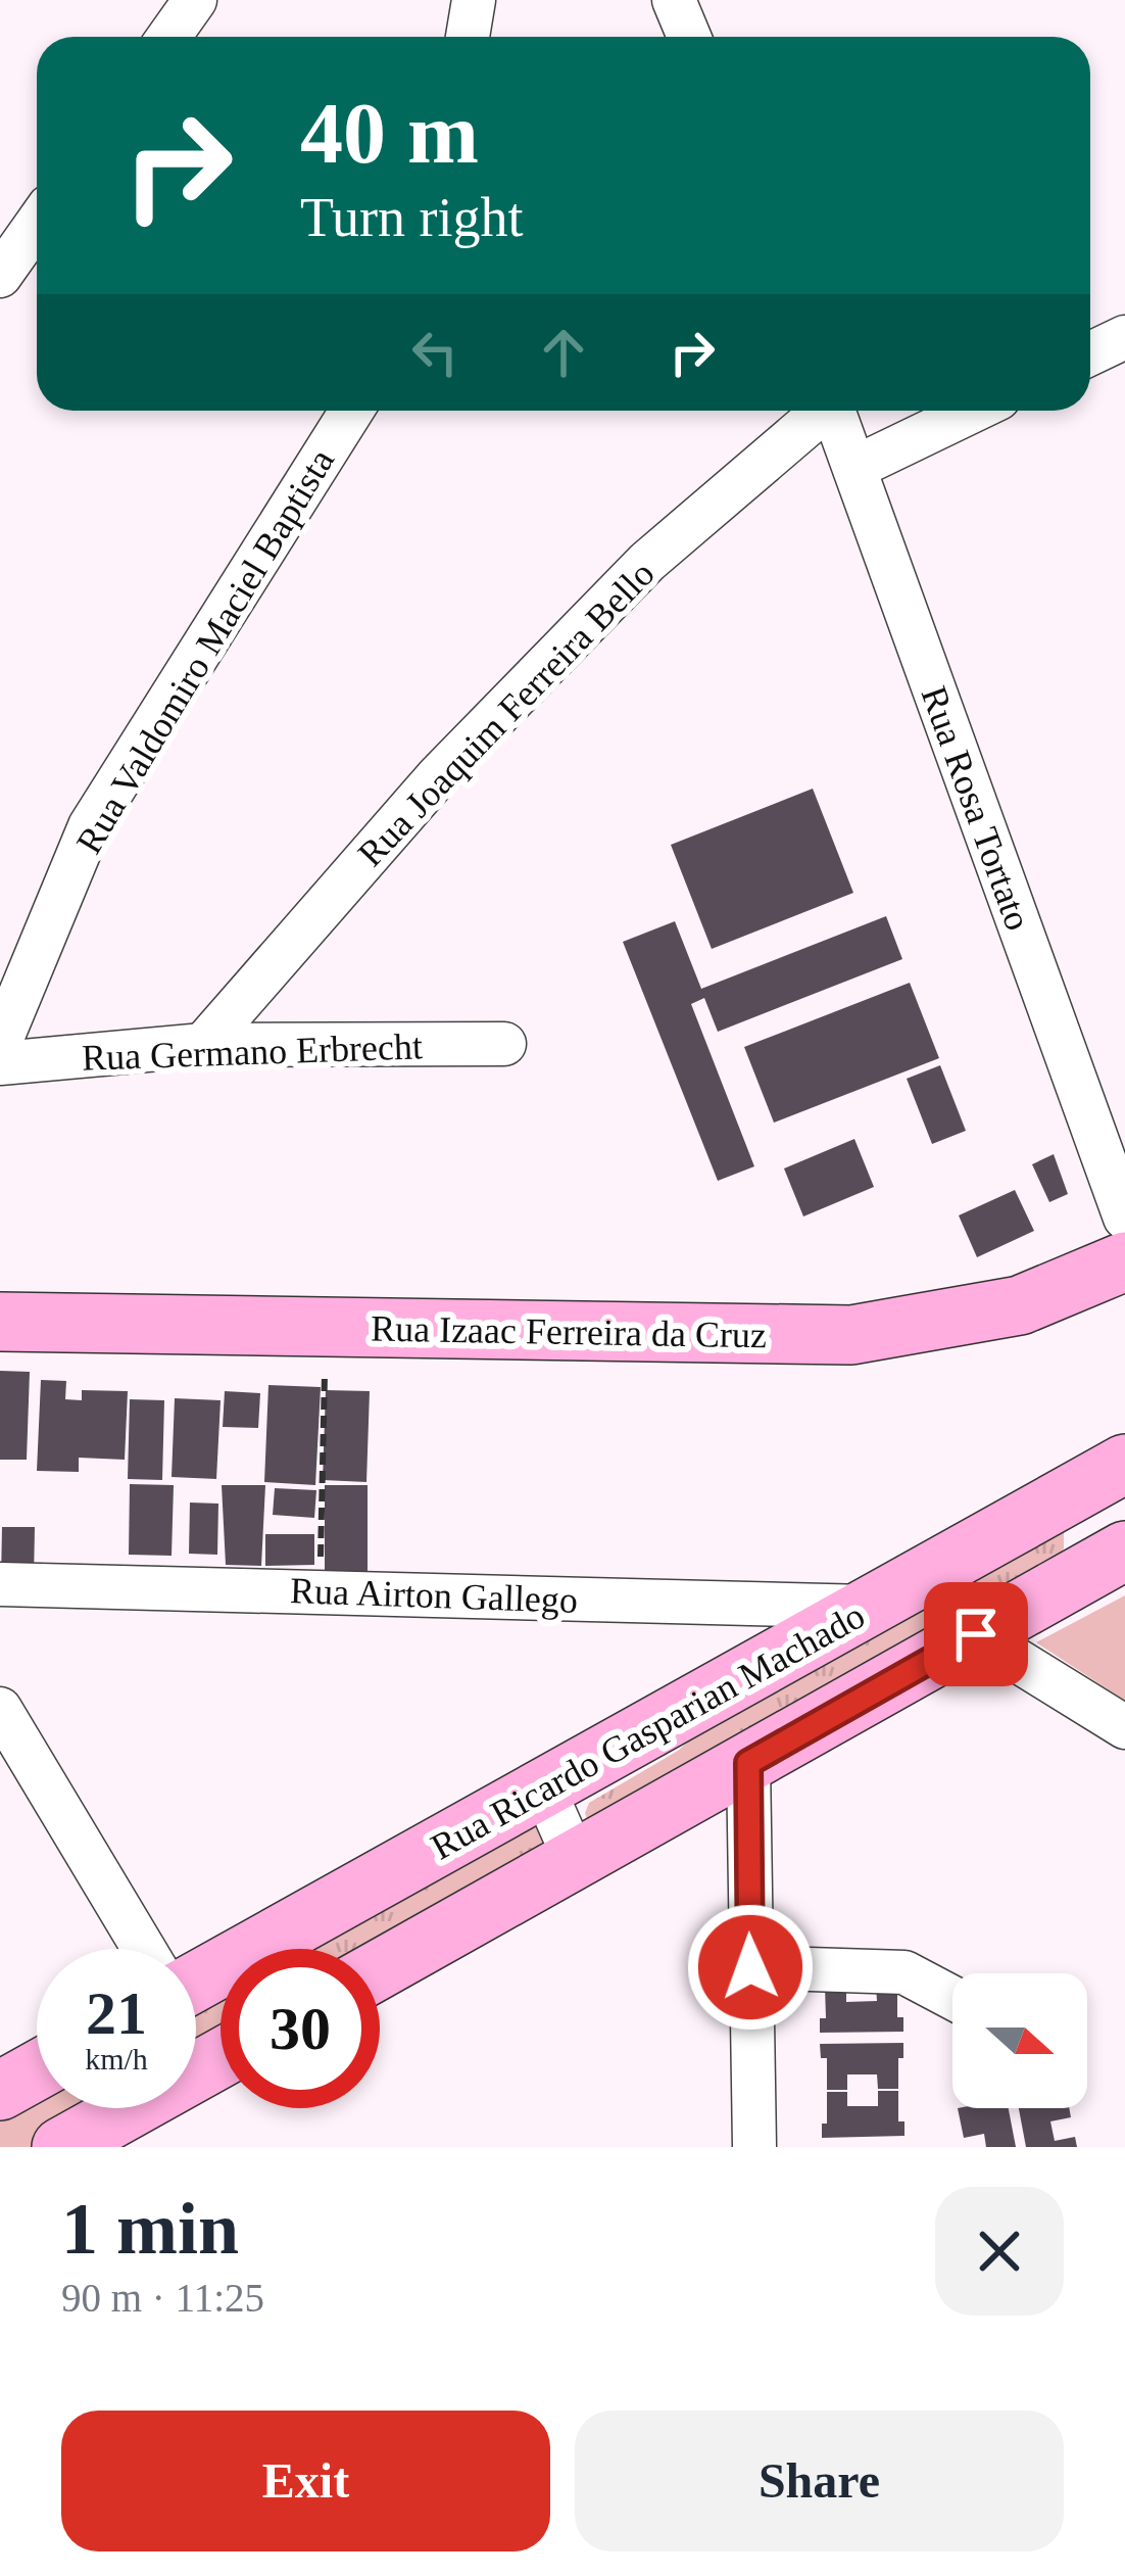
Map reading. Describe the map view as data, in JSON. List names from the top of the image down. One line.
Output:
{"streets":{"street":["Rua Valdomiro Maciel Baptista","Rua Joaquim Ferreira Bello","Rua Rosa Tortato","Rua Germano Erbrecht","Rua Izaac Ferreira da Cruz","Rua Airton Gallego","Rua Ricardo Gasparian Machado"]},"crossings":[["Rua Joaquim Ferreira Bello","Rua Germano Erbrecht"],["Rua Airton Gallego","Rua Ricardo Gasparian Machado"]],"north":"right","page":{"turn":["40 m","Turn right"],"speed":"21 km/h","limit":"30","heading":["1 min","90 m · 11:25"],"buttons":["Exit","Share"]}}
